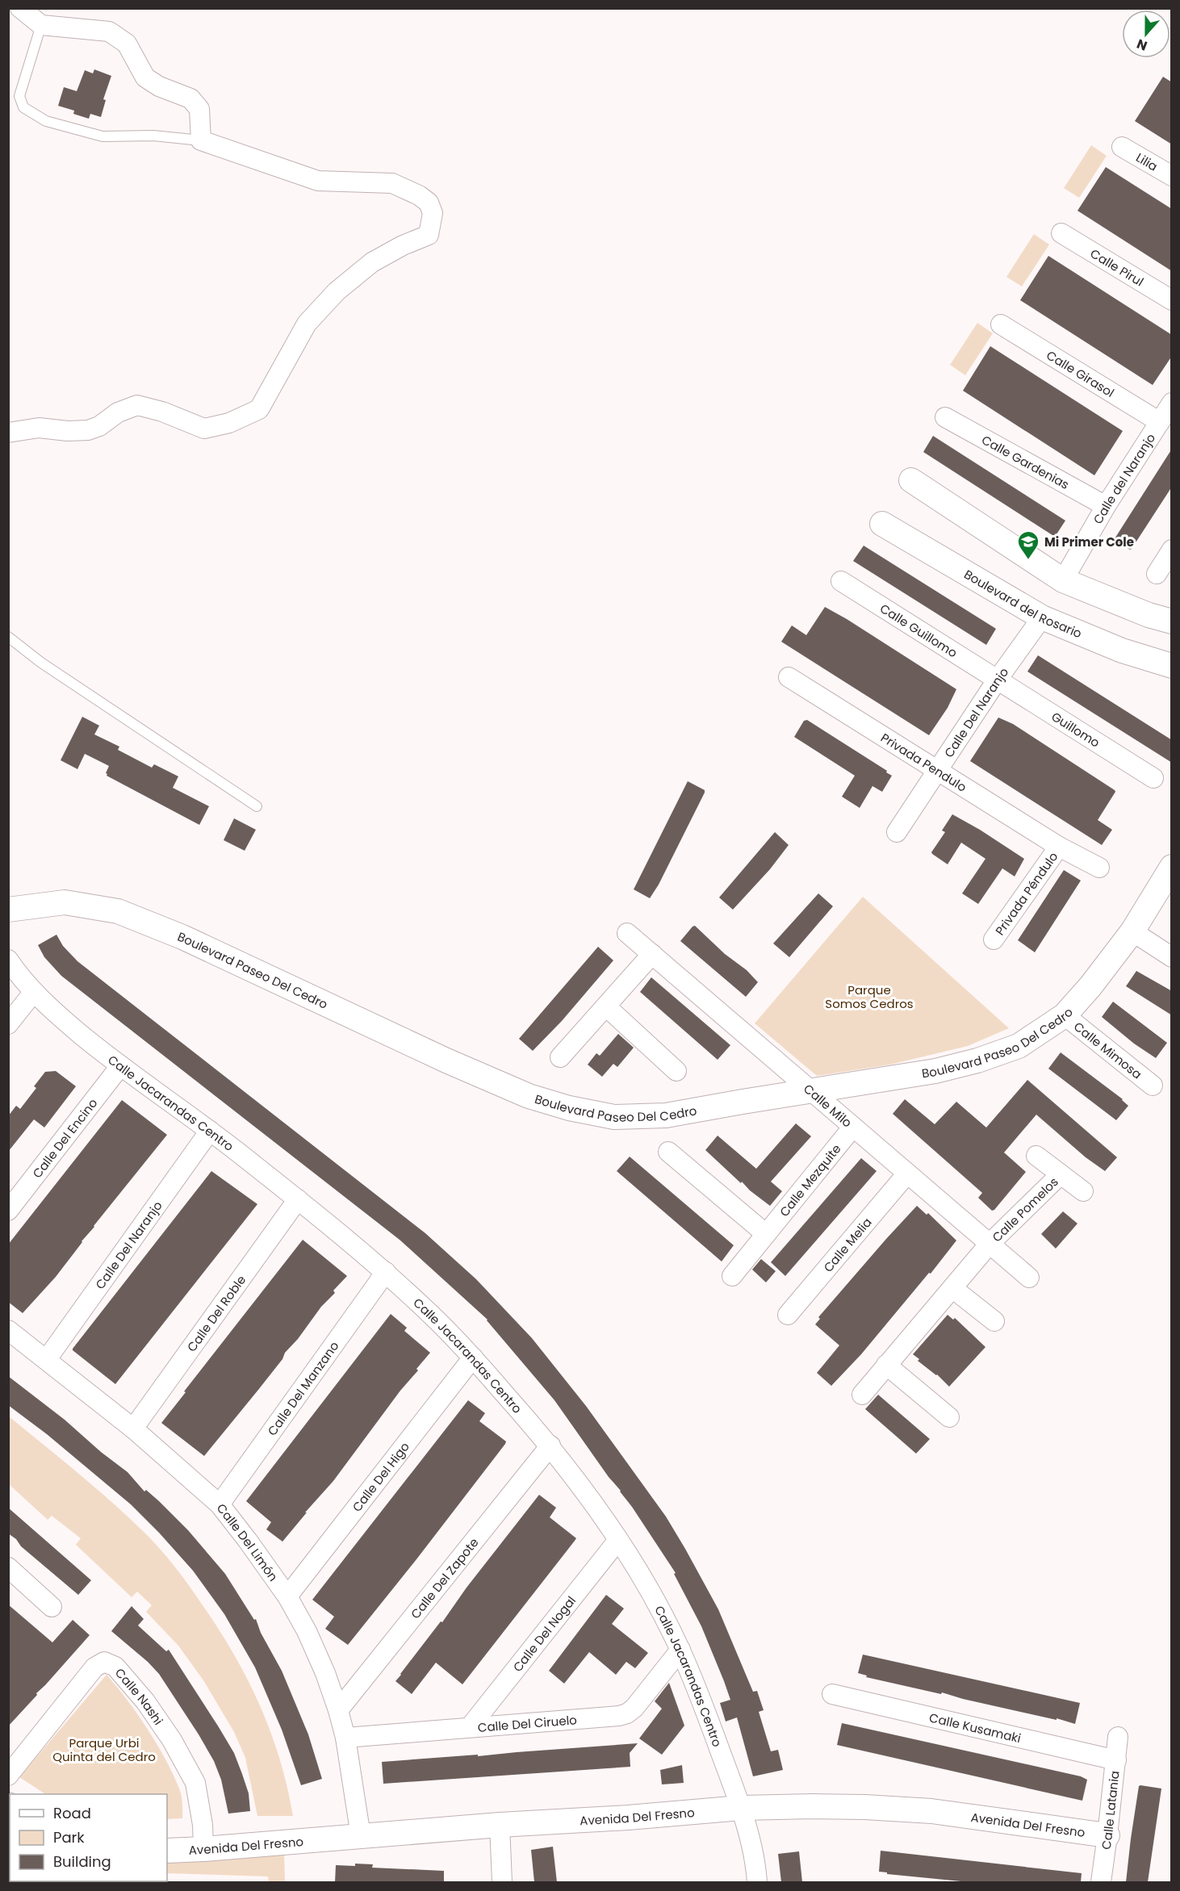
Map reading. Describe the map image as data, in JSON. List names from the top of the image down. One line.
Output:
{"streets":{"street":["Lilia","Calle Pirul","Calle Girasol","Calle Gardenias","Calle del Naranjo","Boulevard del Rosario","Calle Guillomo","Calle Del Naranjo","Guillomo","Privada Pendulo","Privada Péndulo","Boulevard Paseo Del Cedro","Calle Mimosa","Calle Jacarandas Centro","Calle Milo","Calle Del Encino","Calle Mezquite","Calle Pomelos","Calle Melia","Calle Del Roble","Calle Del Manzano","Calle Del Higo","Calle Del Limón","Calle Del Zapote","Calle Del Nogal","Calle Nashi","Calle Del Ciruelo","Calle Kusamaki","Calle Latania","Avenida Del Fresno"]},"crossings":[["Calle Girasol","Calle del Naranjo"],["Calle Gardenias","Calle del Naranjo"],["Boulevard del Rosario","Calle Del Naranjo"],["Calle Guillomo","Calle Del Naranjo"],["Calle Guillomo","Guillomo"],["Calle Del Naranjo","Guillomo"],["Calle Del Naranjo","Privada Pendulo"],["Calle Del Naranjo","Calle Jacarandas Centro"],["Calle Del Naranjo","Calle Del Limón"],["Privada Pendulo","Privada Péndulo"],["Boulevard Paseo Del Cedro","Calle Mimosa"],["Boulevard Paseo Del Cedro","Calle Milo"],["Calle Jacarandas Centro","Calle Del Encino"],["Calle Jacarandas Centro","Calle Del Roble"],["Calle Jacarandas Centro","Calle Del Manzano"],["Calle Jacarandas Centro","Calle Del Higo"],["Calle Jacarandas Centro","Calle Del Zapote"],["Calle Jacarandas Centro","Calle Del Nogal"],["Calle Jacarandas Centro","Calle Del Ciruelo"],["Calle Jacarandas Centro","Avenida Del Fresno"],["Calle Milo","Calle Mezquite"],["Calle Milo","Calle Pomelos"],["Calle Milo","Calle Melia"],["Calle Del Roble","Calle Del Limón"],["Calle Del Manzano","Calle Del Limón"],["Calle Del Higo","Calle Del Limón"],["Calle Del Limón","Calle Del Zapote"],["Calle Del Limón","Calle Del Ciruelo"],["Calle Del Limón","Avenida Del Fresno"],["Calle Del Nogal","Calle Del Ciruelo"],["Calle Nashi","Avenida Del Fresno"],["Calle Kusamaki","Calle Latania"],["Calle Latania","Avenida Del Fresno"]],"parks":["Parque Somos Cedros","Parque Urbi Quinta del Cedro"],"places":{"school or university":["Mi Primer Cole"]},"legend":["Road","Park","Building"],"north":"bottom"}
